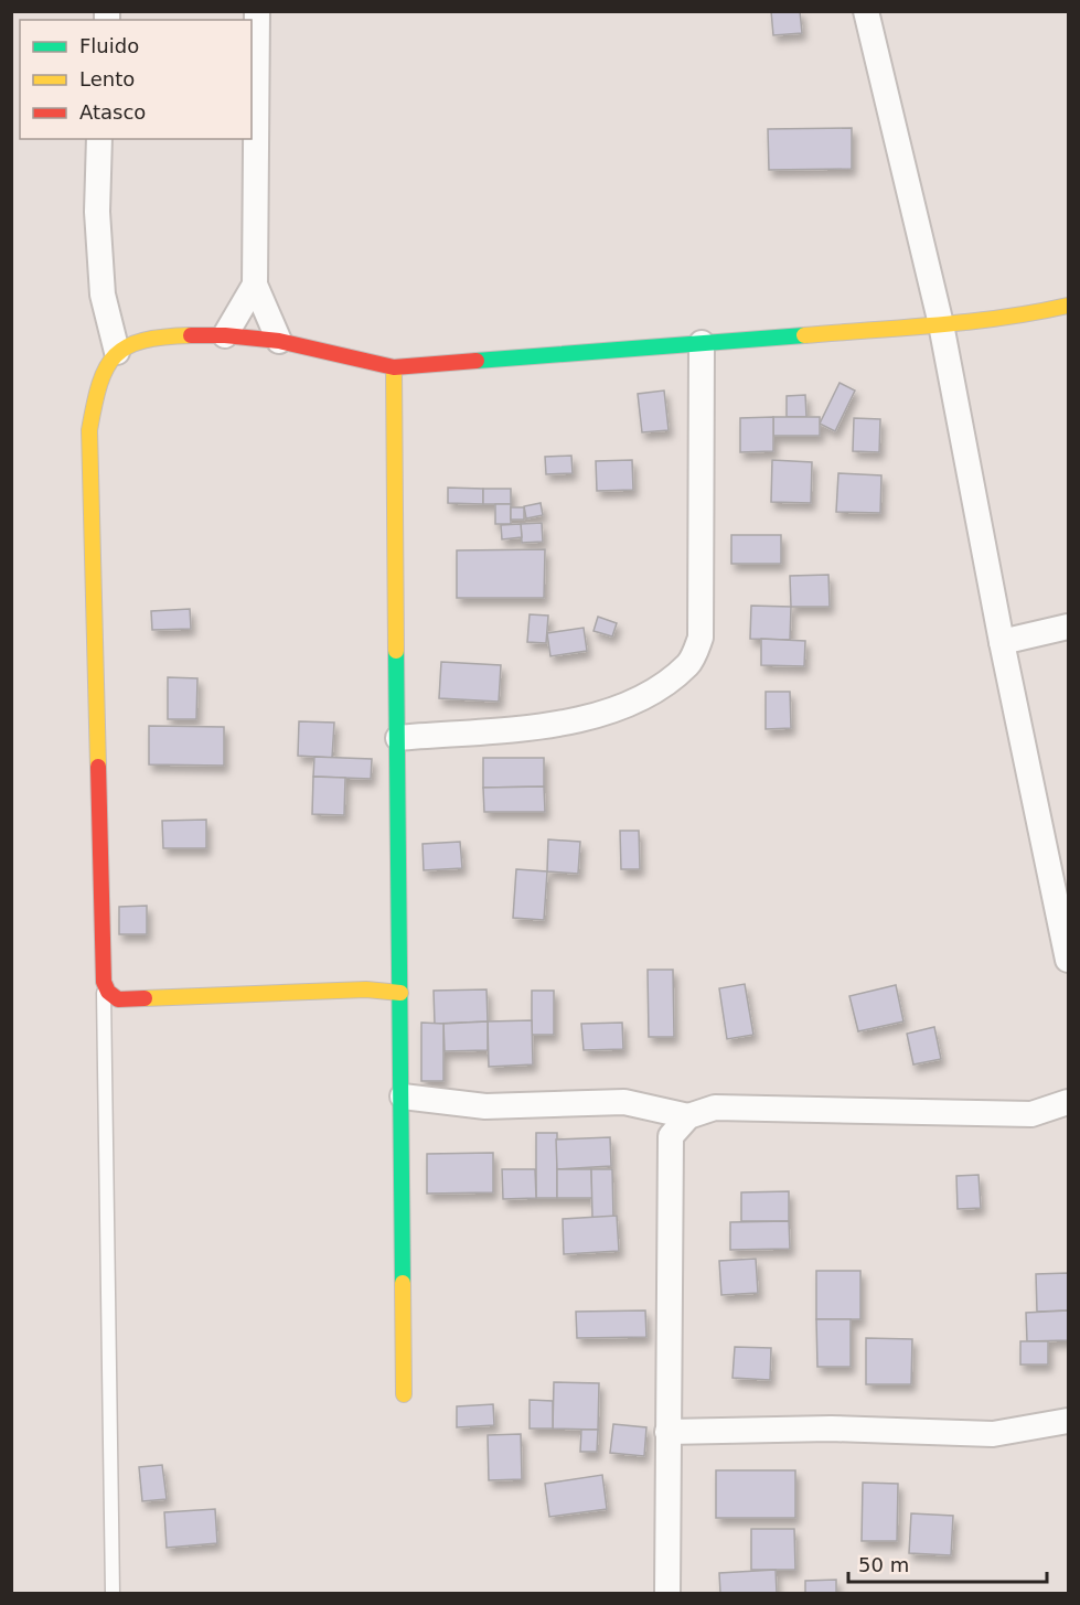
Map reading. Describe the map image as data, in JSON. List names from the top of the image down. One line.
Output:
{"legend":["Fluido","Lento","Atasco"],"scale_bar":"50 m"}
